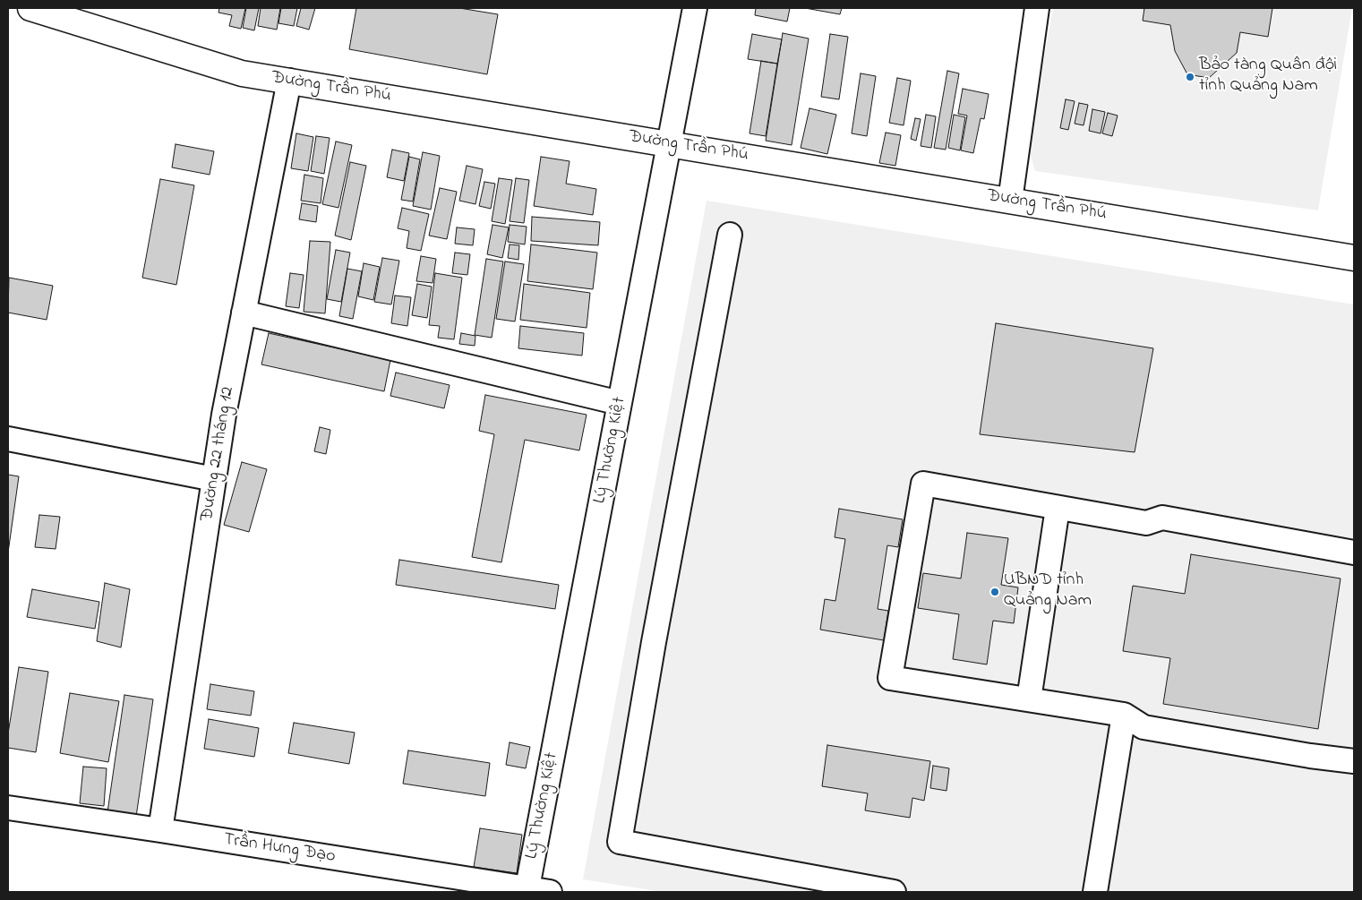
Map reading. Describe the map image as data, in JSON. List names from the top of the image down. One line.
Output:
{"streets":{"main road":["Đường Trần Phú"],"street":["Lý Thường Kiệt","Đường 22 tháng 12","Trần Hưng Đạo"]},"crossings":[["Đường Trần Phú","Lý Thường Kiệt"],["Đường Trần Phú","Đường 22 tháng 12"],["Lý Thường Kiệt","Trần Hưng Đạo"],["Đường 22 tháng 12","Trần Hưng Đạo"]],"places":["Bảo tàng Quân đội tỉnh Quảng Nam","UBND tỉnh Quảng Nam"]}
